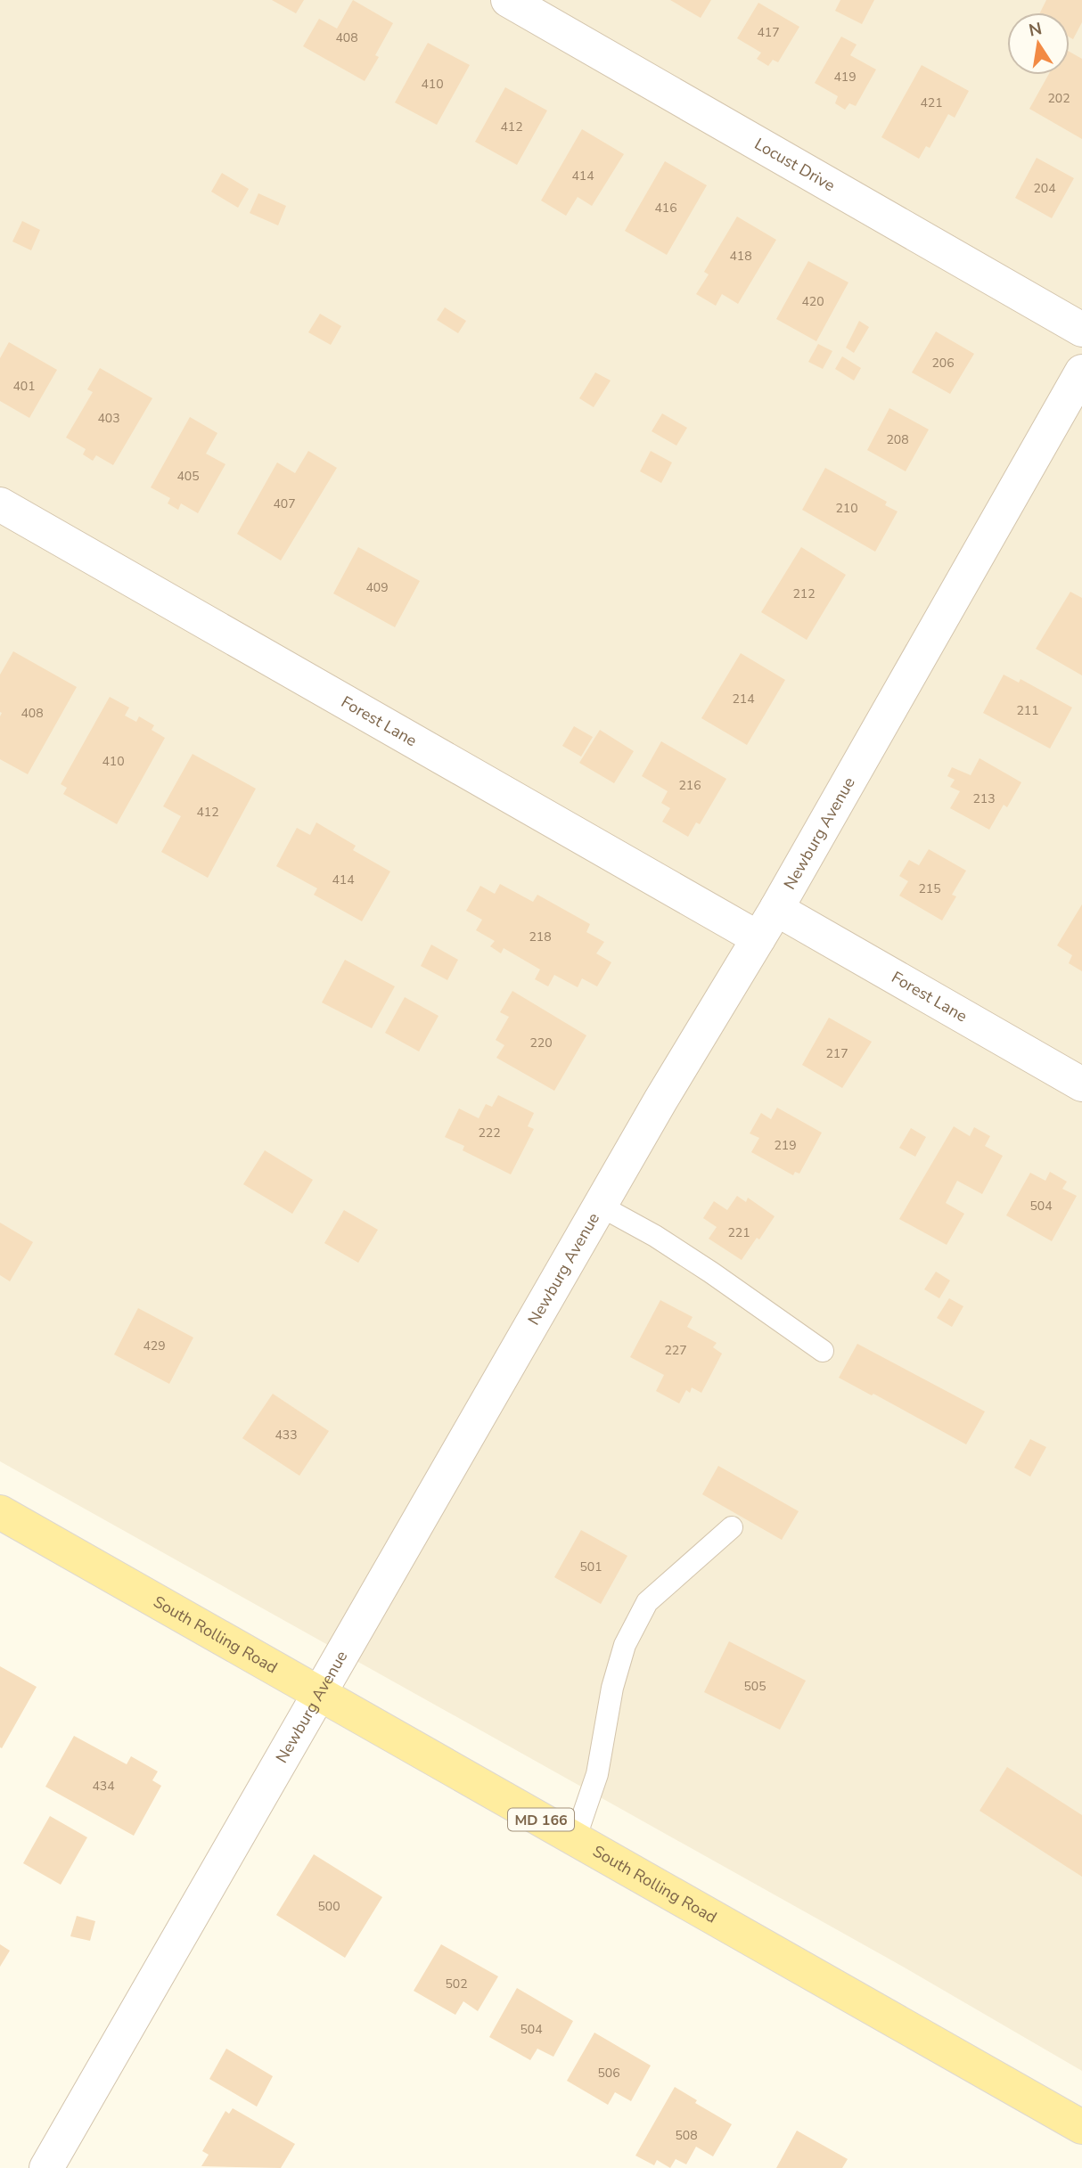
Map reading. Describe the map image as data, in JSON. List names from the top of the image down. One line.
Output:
{"streets":{"main road":["South Rolling Road","MD 166"],"street":["Locust Drive","Forest Lane","Newburg Avenue"]},"crossings":[["Forest Lane","Newburg Avenue"],["Newburg Avenue","South Rolling Road"]],"house_numbers":["417","408","419","410","202","421","412","414","204","416","418","420","206","401","403","208","405","407","210","409","212","214","211","408","410","216","213","412","414","215","218","220","217","222","219","504","221","429","227","433","501","505","434","500","502","504","506","508"],"north":"top"}
